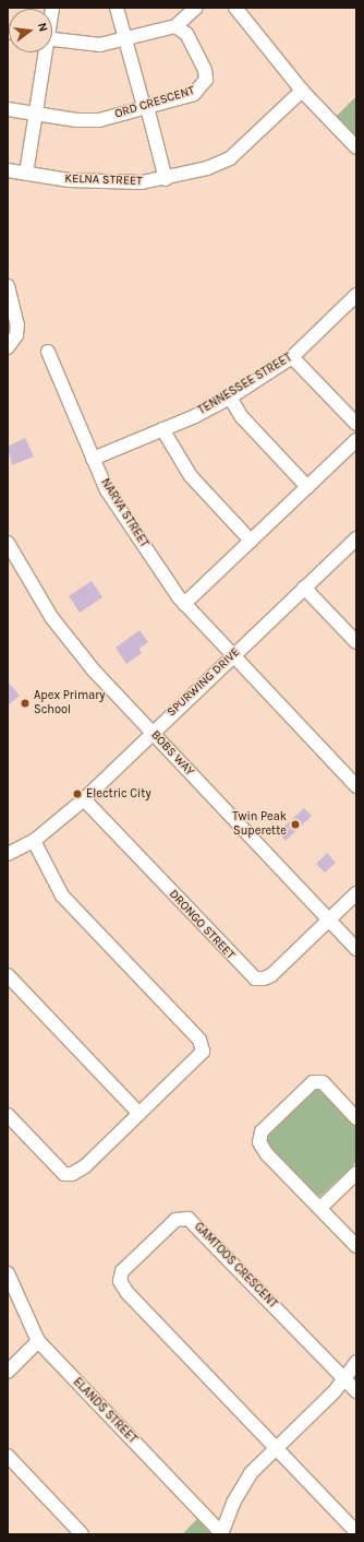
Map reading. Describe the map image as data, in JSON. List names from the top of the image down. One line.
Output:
{"streets":{"street":["ORD CRESCENT","KELNA STREET","TENNESSEE STREET","NARVA STREET","SPURWING DRIVE","BOBS WAY","DRONGO STREET","GAMTOOS CRESCENT","ELANDS STREET"]},"crossings":[["TENNESSEE STREET","NARVA STREET"],["NARVA STREET","SPURWING DRIVE"],["SPURWING DRIVE","BOBS WAY"],["SPURWING DRIVE","DRONGO STREET"],["BOBS WAY","DRONGO STREET"]],"places":["Apex Primary School","Electric City","Twin Peak Superette"],"north":"right"}
